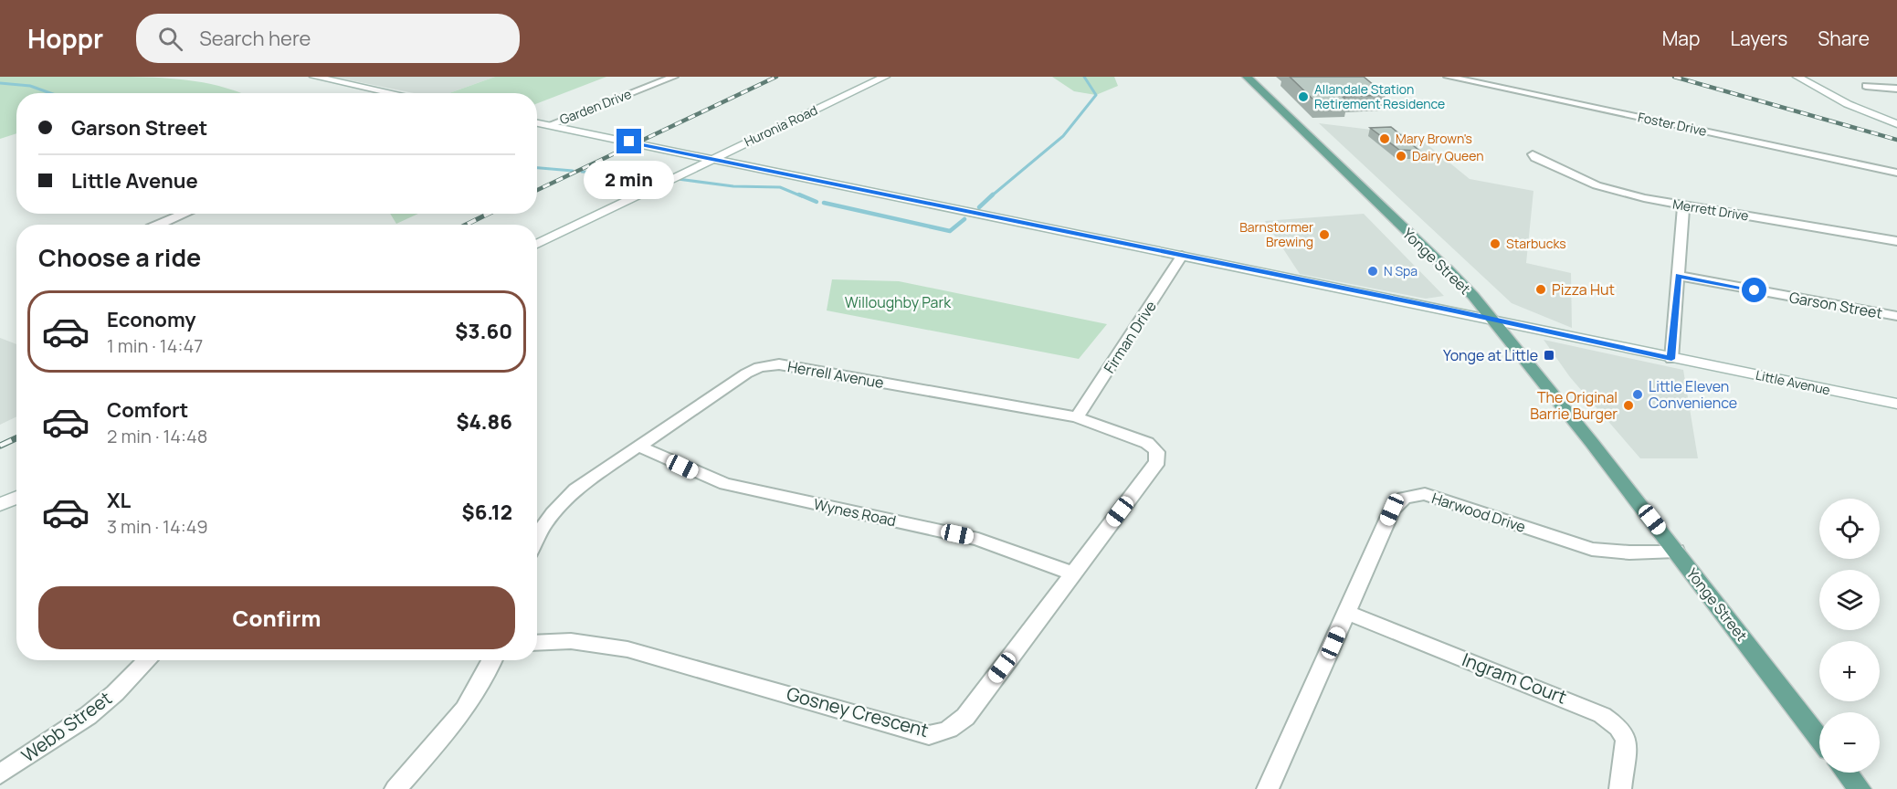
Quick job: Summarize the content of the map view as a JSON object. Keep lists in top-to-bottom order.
{
  "streets": {
    "main road": ["Yonge Street"],
    "street": [
      "Garden Drive",
      "Foster Drive",
      "Huronia Road",
      "Merrett Drive",
      "Garson Street",
      "Firman Drive",
      "Herrell Avenue",
      "Little Avenue",
      "Wynes Road",
      "Harwood Drive",
      "Ingram Court",
      "Gosney Crescent",
      "Webb Street"
    ]
  },
  "crossings": [
    ["Garden Drive", "Little Avenue"],
    ["Huronia Road", "Little Avenue"],
    ["Yonge Street", "Little Avenue"],
    ["Yonge Street", "Harwood Drive"],
    ["Firman Drive", "Herrell Avenue"],
    ["Firman Drive", "Little Avenue"],
    ["Firman Drive", "Gosney Crescent"],
    ["Herrell Avenue", "Wynes Road"],
    ["Herrell Avenue", "Gosney Crescent"],
    ["Wynes Road", "Gosney Crescent"],
    ["Harwood Drive", "Ingram Court"]
  ],
  "parks": ["Willoughby Park"],
  "places": {
    "other": [
      "Allandale Station Retirement Residence",
      "Mary Brown's",
      "Dairy Queen",
      "Barnstormer Brewing",
      "Starbucks",
      "N Spa",
      "Pizza Hut",
      "Little Eleven Convenience",
      "The Original Barrie Burger"
    ],
    "transit": ["Yonge at Little"]
  },
  "page": {
    "header": "Hoppr",
    "search": "Search here",
    "nav": ["Map", "Layers", "Share"],
    "banner": ["Garson Street", "Little Avenue"],
    "bubble": "2 min",
    "heading": "Choose a ride",
    "list": [
      {
        "name": "Economy",
        "note": "1 min · 14:47",
        "value": "$3.60"
      },
      {
        "name": "Comfort",
        "note": "2 min · 14:48",
        "value": "$4.86"
      },
      {
        "name": "XL",
        "note": "3 min · 14:49",
        "value": "$6.12"
      }
    ],
    "map_buttons": ["+", "−"],
    "buttons": "Confirm"
  }
}
